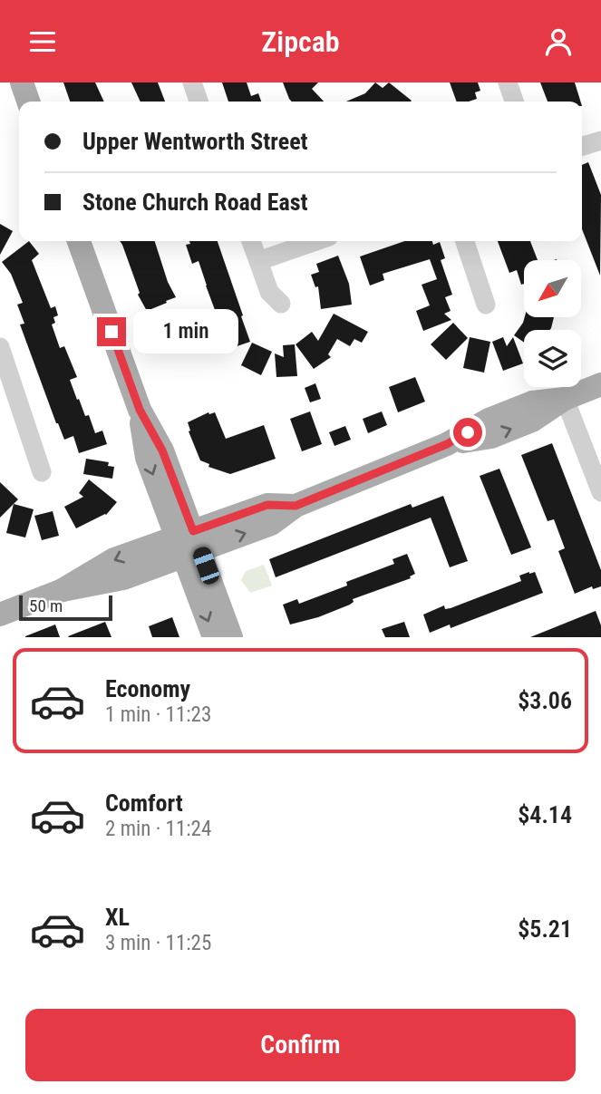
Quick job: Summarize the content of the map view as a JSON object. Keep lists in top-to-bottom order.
{
  "scale_bar": "50 m",
  "north": "bottom left",
  "page": {
    "header": "Zipcab",
    "banner": ["Upper Wentworth Street", "Stone Church Road East"],
    "bubble": "1 min",
    "scale": "50 m",
    "list": [
      {
        "name": "Economy",
        "note": "1 min · 11:23",
        "value": "$3.06"
      },
      {
        "name": "Comfort",
        "note": "2 min · 11:24",
        "value": "$4.14"
      },
      {
        "name": "XL",
        "note": "3 min · 11:25",
        "value": "$5.21"
      }
    ],
    "buttons": "Confirm"
  }
}
